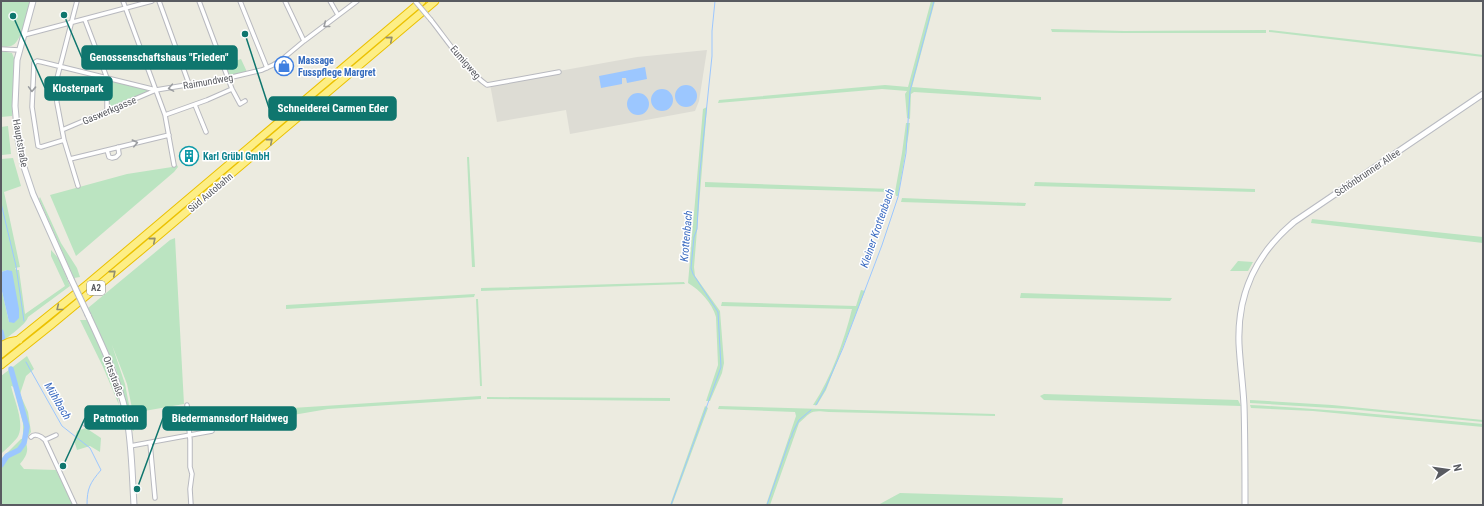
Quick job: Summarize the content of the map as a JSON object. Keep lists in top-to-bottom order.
{
  "streets": {
    "highway": ["Süd Autobahn", "A2"],
    "street": [
      "Eumigweg",
      "Raimundweg",
      "Gaswerkgasse",
      "Hauptstraße",
      "Schönbrunner Allee",
      "Ortsstraße"
    ]
  },
  "crossings": [
    ["Raimundweg", "Gaswerkgasse"],
    ["Hauptstraße", "Ortsstraße"]
  ],
  "water": ["Kleiner Krottenbach", "Krottenbach", "Mühlbach"],
  "places": {
    "other": [
      "Genossenschaftshaus \"Frieden\"",
      "Klosterpark",
      "Schneiderei Carmen Eder",
      "Patmotion",
      "Biedermannsdorf Haidweg"
    ],
    "shop": ["Massage Fusspflege Margret"],
    "building": ["Karl Grübl GmbH"]
  },
  "north": "right"
}
